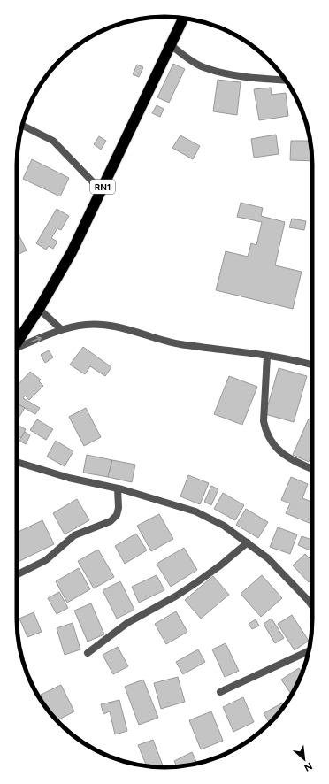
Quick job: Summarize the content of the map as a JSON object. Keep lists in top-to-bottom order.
{
  "streets": {
    "highway": ["RN1"]
  },
  "north": "bottom right"
}
